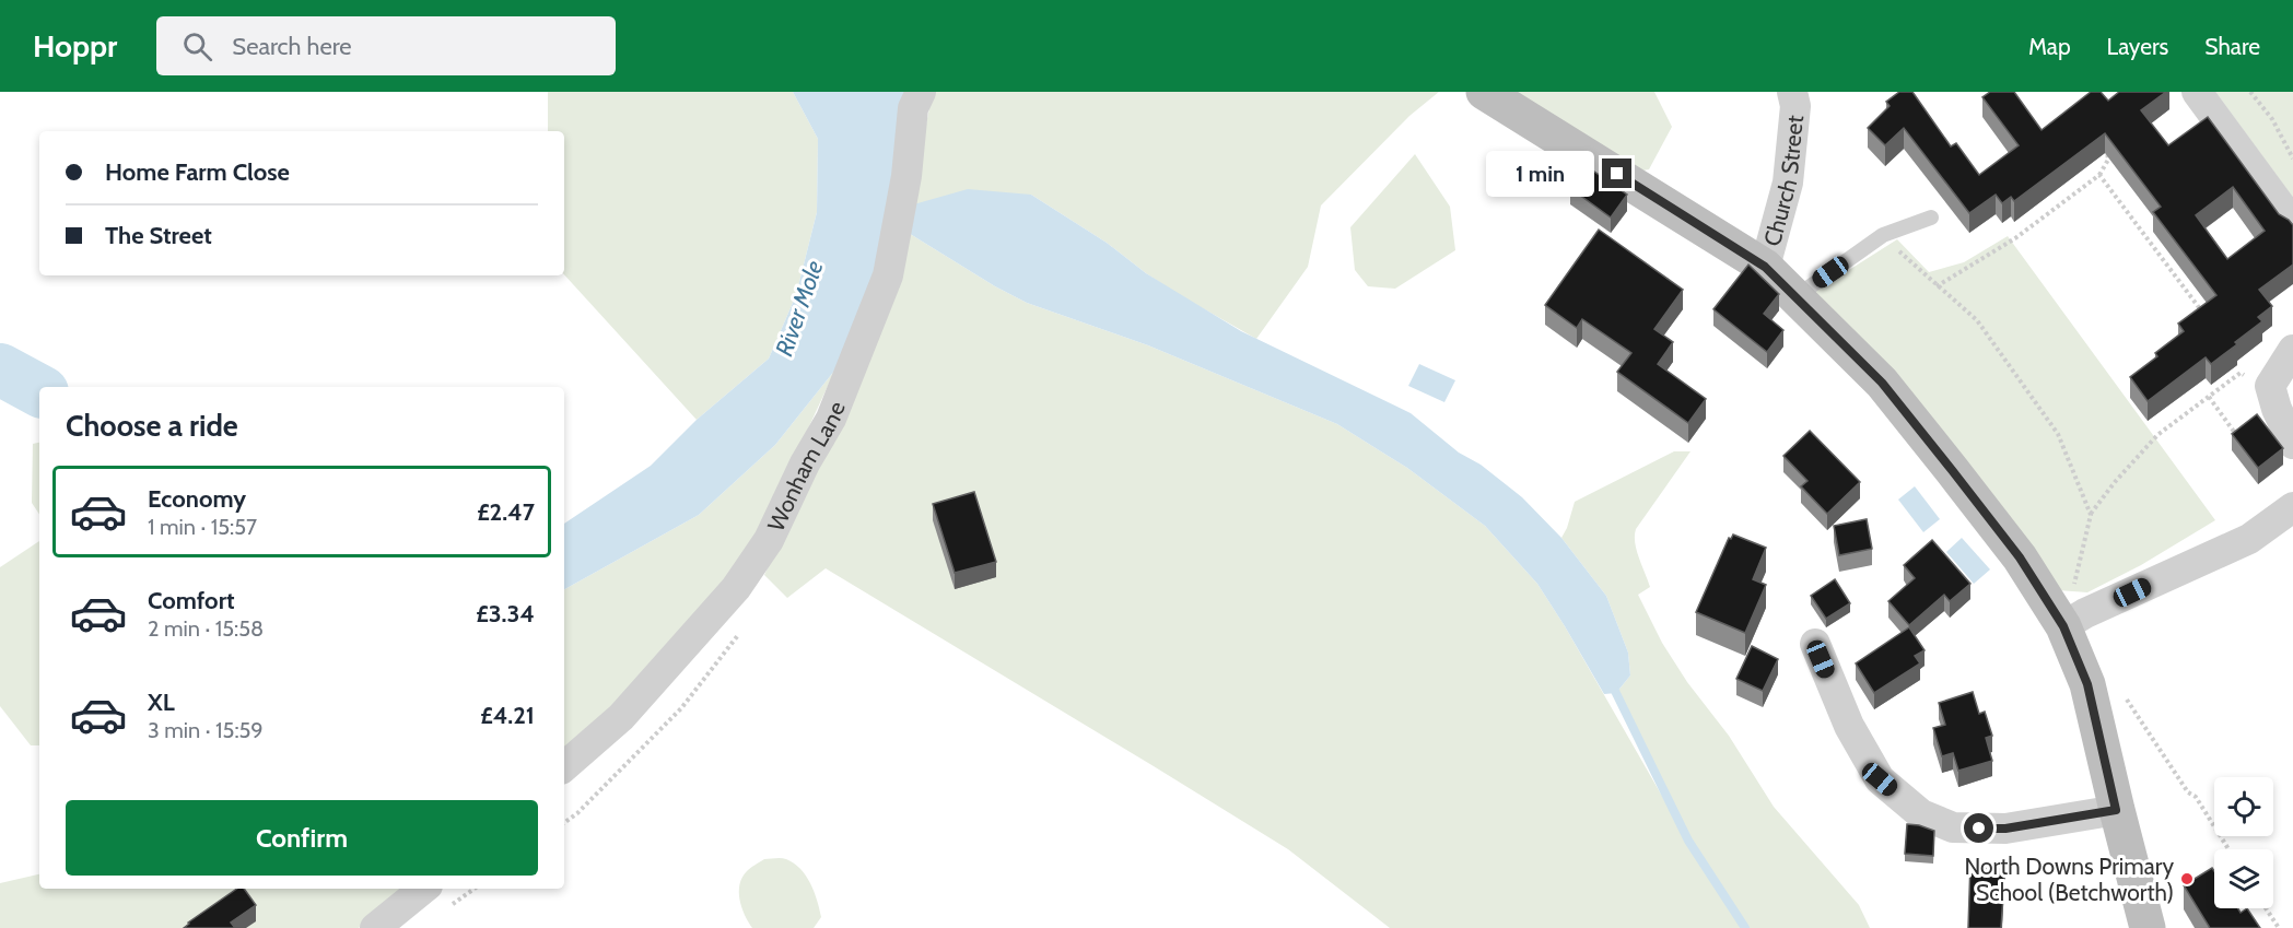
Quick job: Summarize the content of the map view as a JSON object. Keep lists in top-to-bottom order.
{
  "streets": {
    "street": ["Church Street", "Wonham Lane"]
  },
  "water": ["River Mole"],
  "places": ["North Downs Primary School (Betchworth)"],
  "page": {
    "header": "Hoppr",
    "search": "Search here",
    "nav": ["Map", "Layers", "Share"],
    "banner": ["Home Farm Close", "The Street"],
    "bubble": "1 min",
    "heading": "Choose a ride",
    "list": [
      {
        "name": "Economy",
        "note": "1 min · 15:57",
        "value": "£2.47"
      },
      {
        "name": "Comfort",
        "note": "2 min · 15:58",
        "value": "£3.34"
      },
      {
        "name": "XL",
        "note": "3 min · 15:59",
        "value": "£4.21"
      }
    ],
    "buttons": "Confirm"
  }
}
